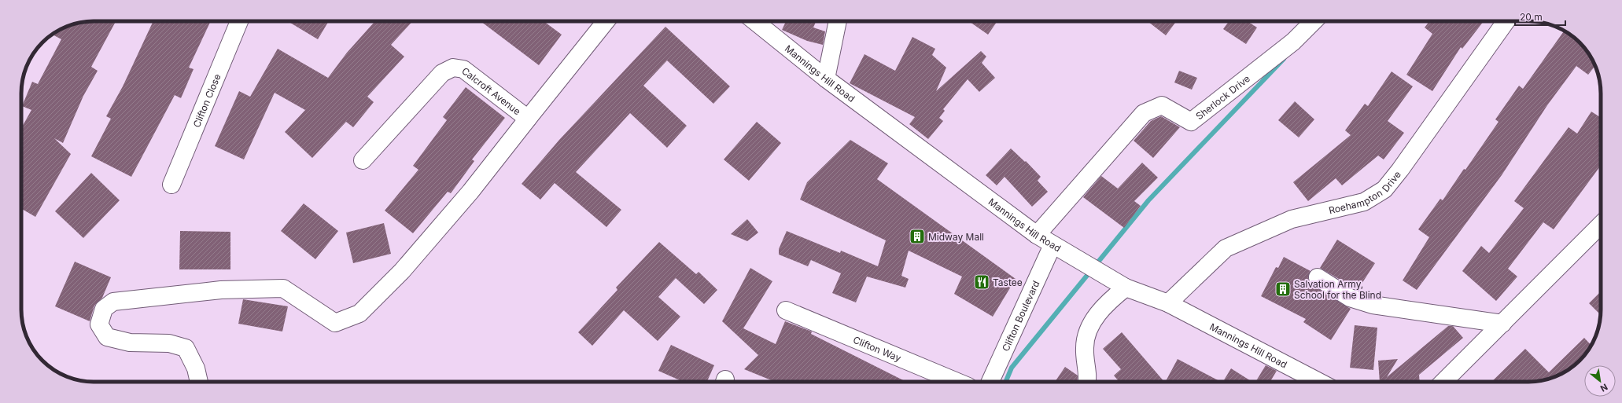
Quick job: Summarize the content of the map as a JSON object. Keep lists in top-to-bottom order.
{
  "streets": {
    "street": [
      "Mannings Hill Road",
      "Calcroft Avenue",
      "Sherlock Drive",
      "Clifton Close",
      "Roehampton Drive",
      "Clifton Boulevard",
      "Clifton Way"
    ]
  },
  "crossings": [
    ["Mannings Hill Road", "Sherlock Drive"],
    ["Mannings Hill Road", "Roehampton Drive"],
    ["Mannings Hill Road", "Clifton Boulevard"]
  ],
  "places": {
    "building": ["Midway Mall", "Salvation Army, School for the Blind"],
    "restaurant": ["Tastee"]
  },
  "scale_bar": "20 m",
  "north": "bottom right"
}
